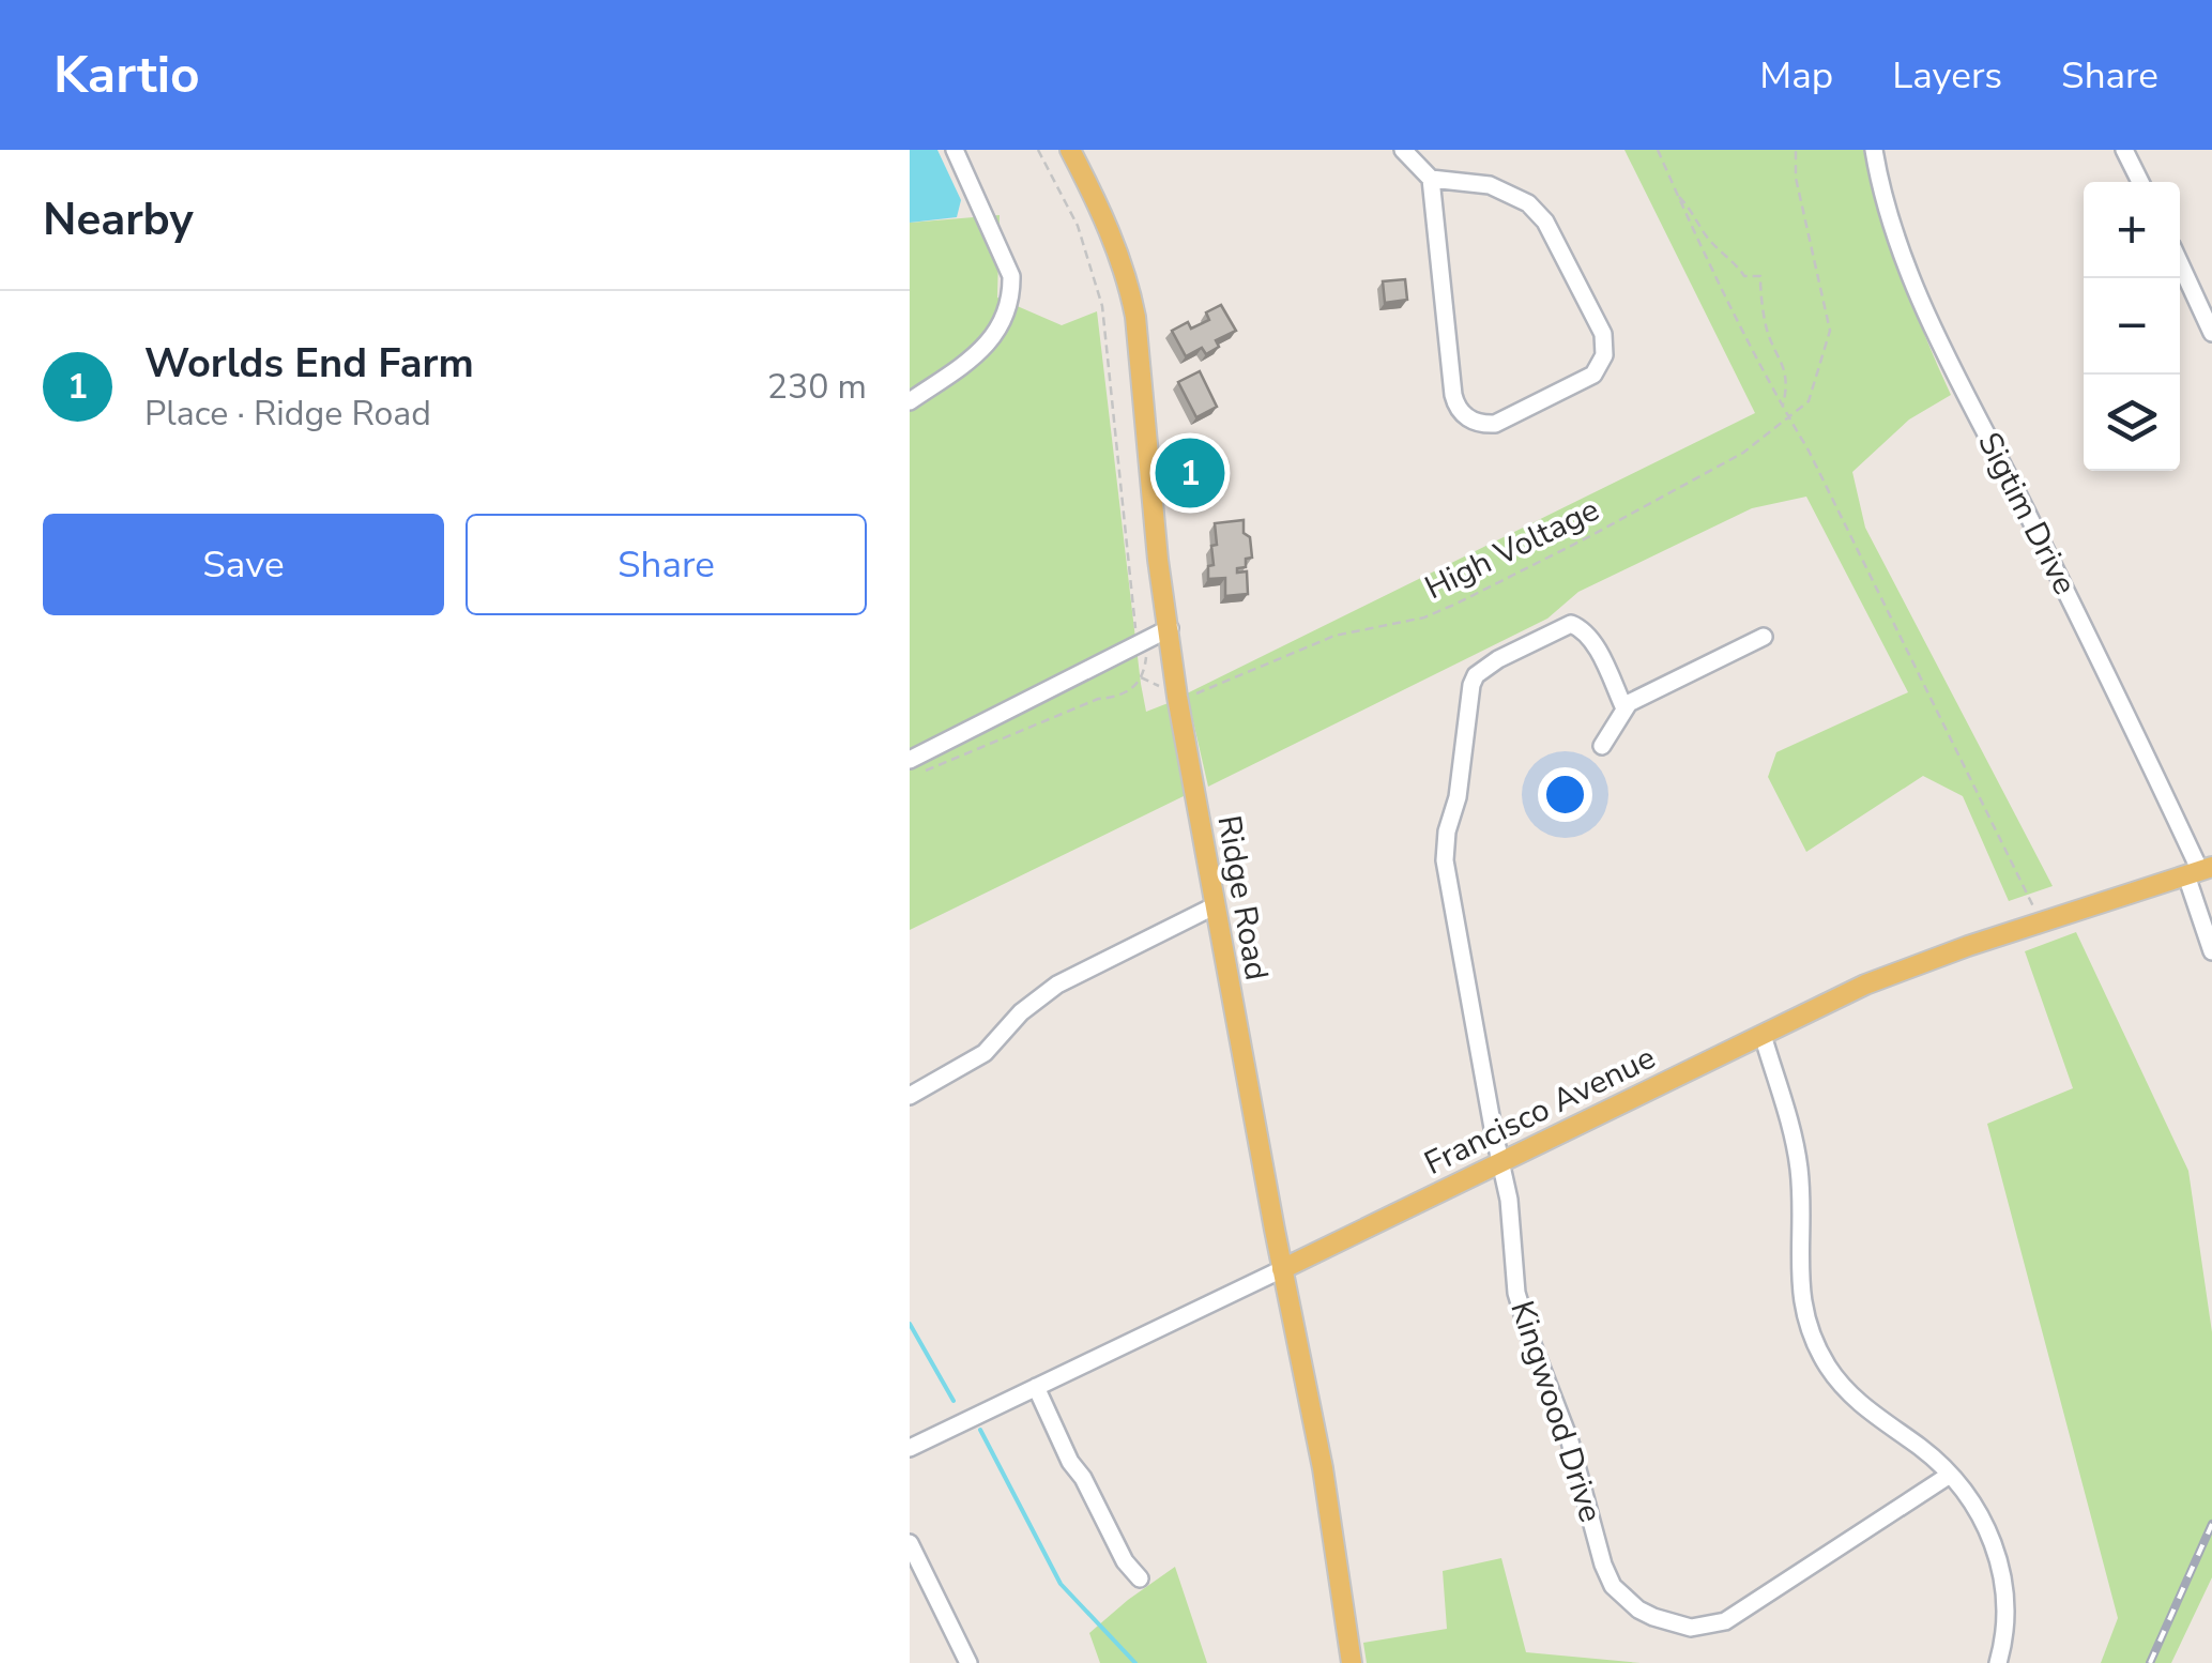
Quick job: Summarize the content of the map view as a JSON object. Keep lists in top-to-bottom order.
{
  "streets": {
    "main road": ["Ridge Road", "Francisco Avenue"],
    "street": ["Sigtim Drive", "Kingwood Drive"],
    "path": ["High Voltage"]
  },
  "crossings": [
    ["Sigtim Drive", "Francisco Avenue"],
    ["High Voltage", "Ridge Road"],
    ["Ridge Road", "Francisco Avenue"],
    ["Francisco Avenue", "Kingwood Drive"]
  ],
  "page": {
    "header": "Kartio",
    "nav": ["Map", "Layers", "Share"],
    "heading": "Nearby",
    "map_buttons": ["+", "−"],
    "list": [
      {
        "mark": "1",
        "name": "Worlds End Farm",
        "note": "Place · Ridge Road",
        "value": "230 m"
      }
    ],
    "pins": "1",
    "buttons": ["Save", "Share"]
  }
}
